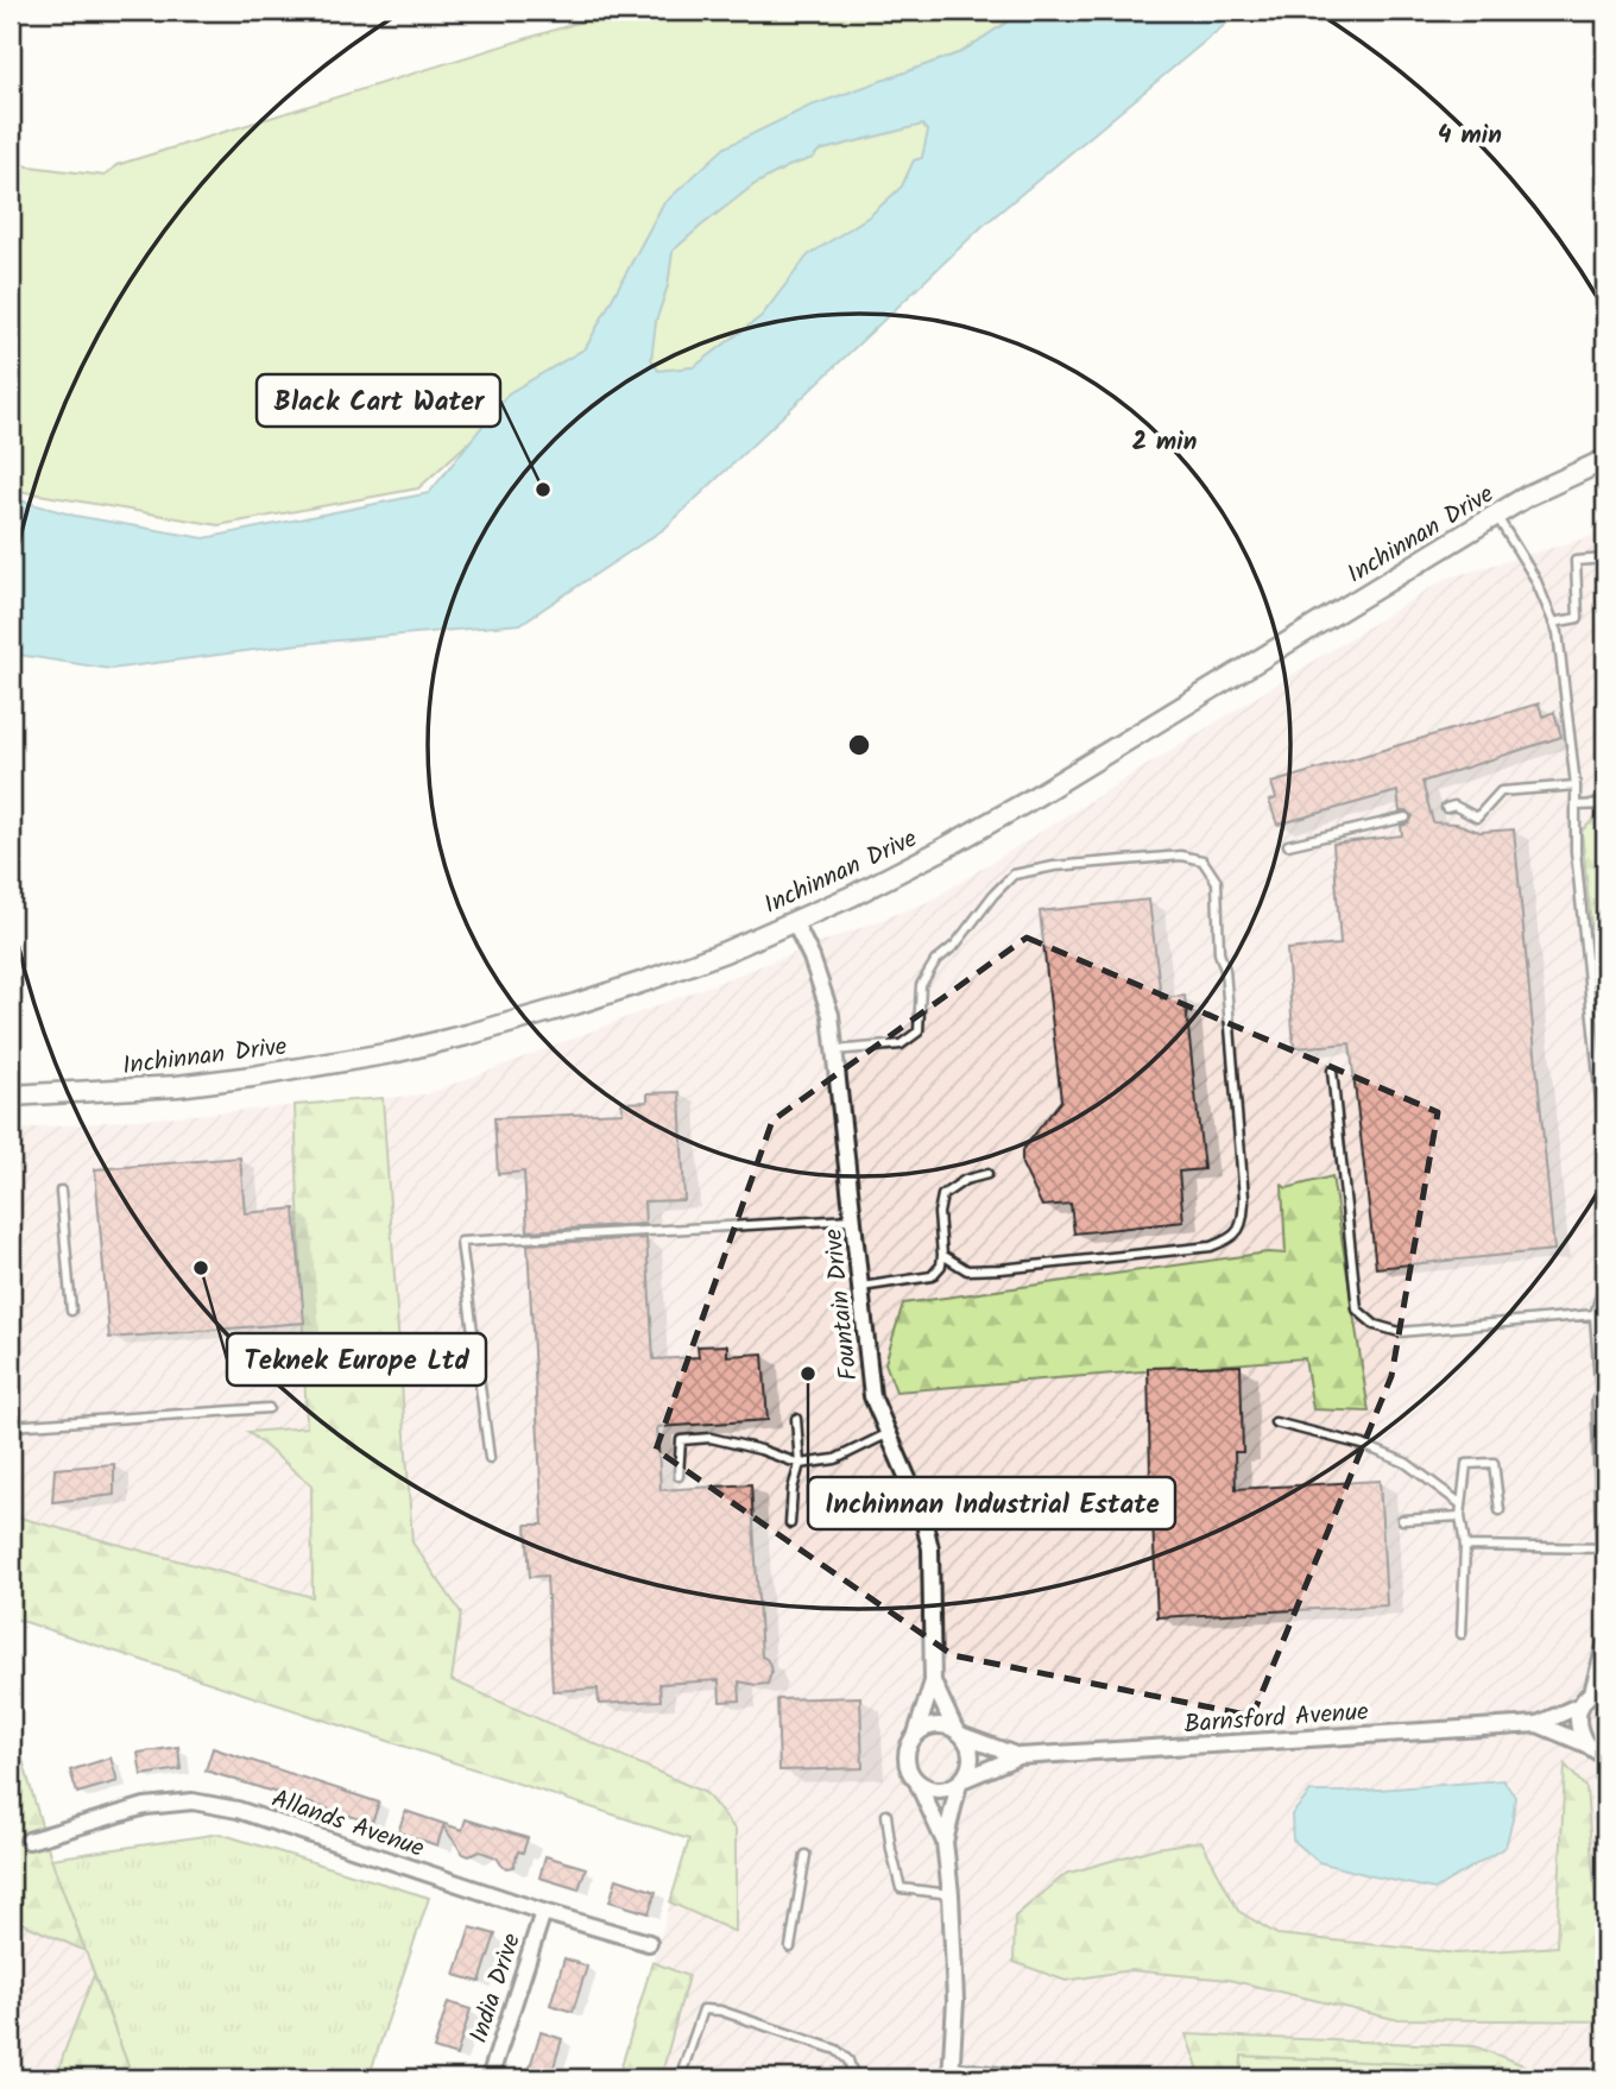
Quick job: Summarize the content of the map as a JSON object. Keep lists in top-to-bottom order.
{
  "streets": {
    "street": [
      "Inchinnan Drive",
      "Fountain Drive",
      "Barnsford Avenue",
      "Allands Avenue",
      "India Drive"
    ]
  },
  "crossings": [
    ["Inchinnan Drive", "Fountain Drive"],
    ["Fountain Drive", "Barnsford Avenue"],
    ["Allands Avenue", "India Drive"]
  ],
  "places": ["Black Cart Water", "Teknek Europe Ltd", "Inchinnan Industrial Estate"],
  "rings": ["4 min", "2 min"]
}
